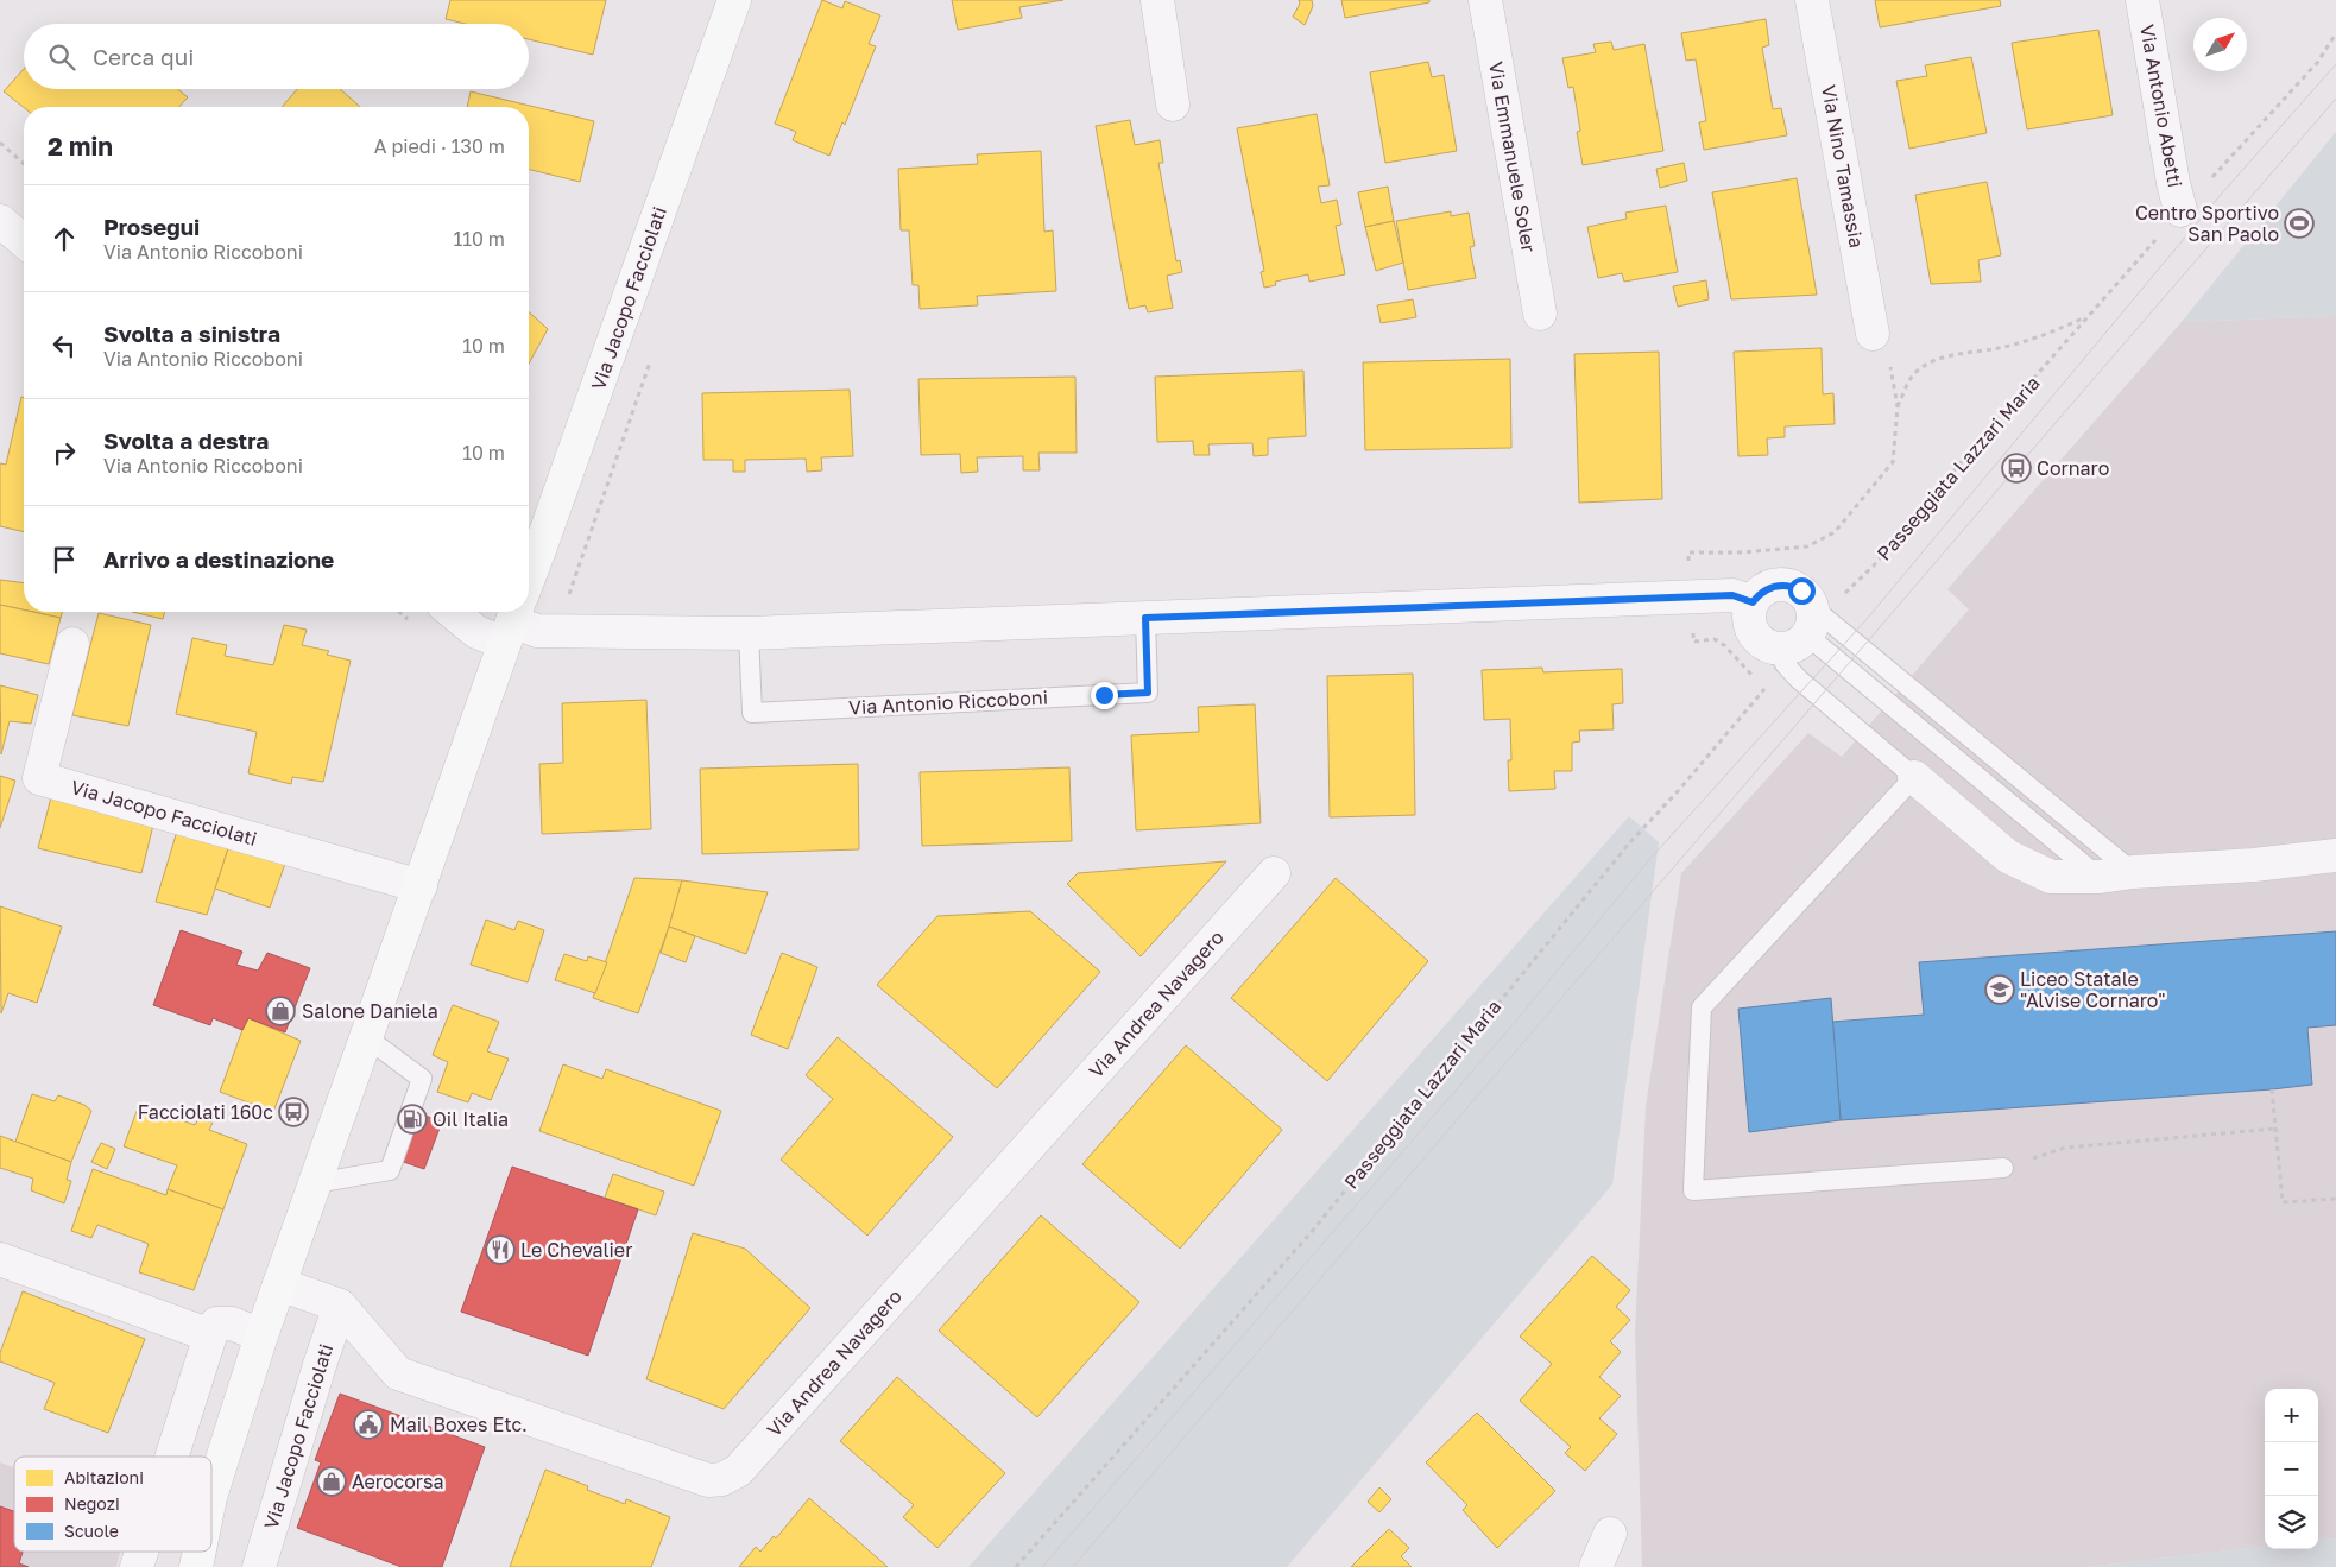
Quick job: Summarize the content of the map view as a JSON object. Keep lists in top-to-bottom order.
{
  "streets": {
    "main road": ["Via Jacopo Facciolati"],
    "street": [
      "Via Antonio Abetti",
      "Via Emmanuele Soler",
      "Via Nino Tamassia",
      "Via Andrea Navagero"
    ],
    "lane": ["Via Antonio Riccoboni"],
    "path": ["Passeggiata Lazzari Maria"]
  },
  "crossings": [
    ["Via Jacopo Facciolati", "Via Andrea Navagero"]
  ],
  "places": {
    "sports": ["Centro Sportivo San Paolo"],
    "bus stop": ["Cornaro", "Facciolati 160c"],
    "school or university": ["Liceo Statale \"Alvise Cornaro\""],
    "shop": ["Salone Daniela", "Aerocorsa"],
    "fuel station": ["Oil Italia"],
    "restaurant": ["Le Chevalier"],
    "public building": ["Mail Boxes Etc."]
  },
  "legend": ["Abitazioni", "Negozi", "Scuole"],
  "north": "top right",
  "page": {
    "search": "Cerca qui",
    "heading": ["2 min", "A piedi · 130 m"],
    "list": [
      ["Prosegui", "Via Antonio Riccoboni", "110 m"],
      ["Svolta a sinistra", "Via Antonio Riccoboni", "10 m"],
      ["Svolta a destra", "Via Antonio Riccoboni", "10 m"],
      "Arrivo a destinazione"
    ],
    "map_buttons": ["+", "−"]
  }
}
